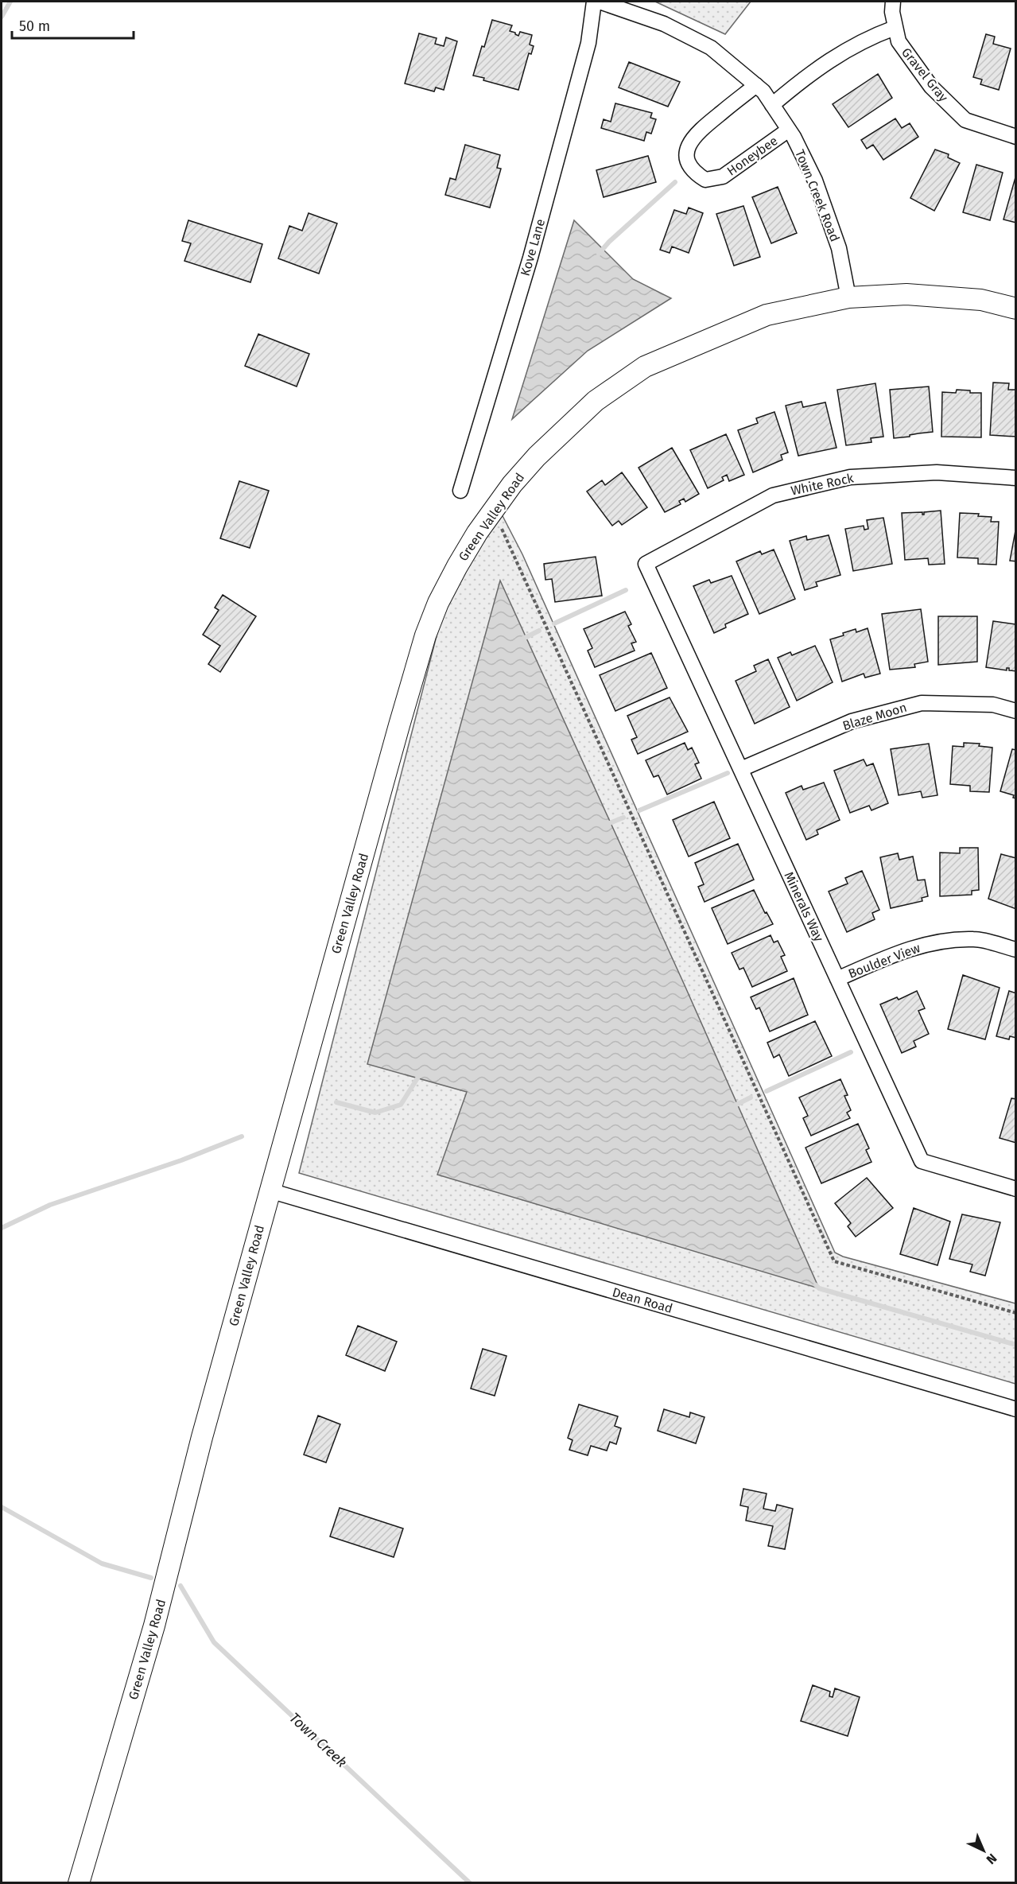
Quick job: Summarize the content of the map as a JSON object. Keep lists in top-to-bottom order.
{
  "streets": {
    "street": [
      "Gravel Gray",
      "Honeybee",
      "Town Creek Road",
      "Kove Lane",
      "White Rock",
      "Green Valley Road",
      "Blaze Moon",
      "Minerals Way",
      "Boulder View",
      "Dean Road"
    ]
  },
  "crossings": [
    ["Honeybee", "Town Creek Road"],
    ["Town Creek Road", "Green Valley Road"],
    ["White Rock", "Minerals Way"],
    ["Green Valley Road", "Dean Road"],
    ["Blaze Moon", "Minerals Way"],
    ["Minerals Way", "Boulder View"]
  ],
  "water": ["Town Creek"],
  "scale_bar": "50 m",
  "north": "bottom right"
}
